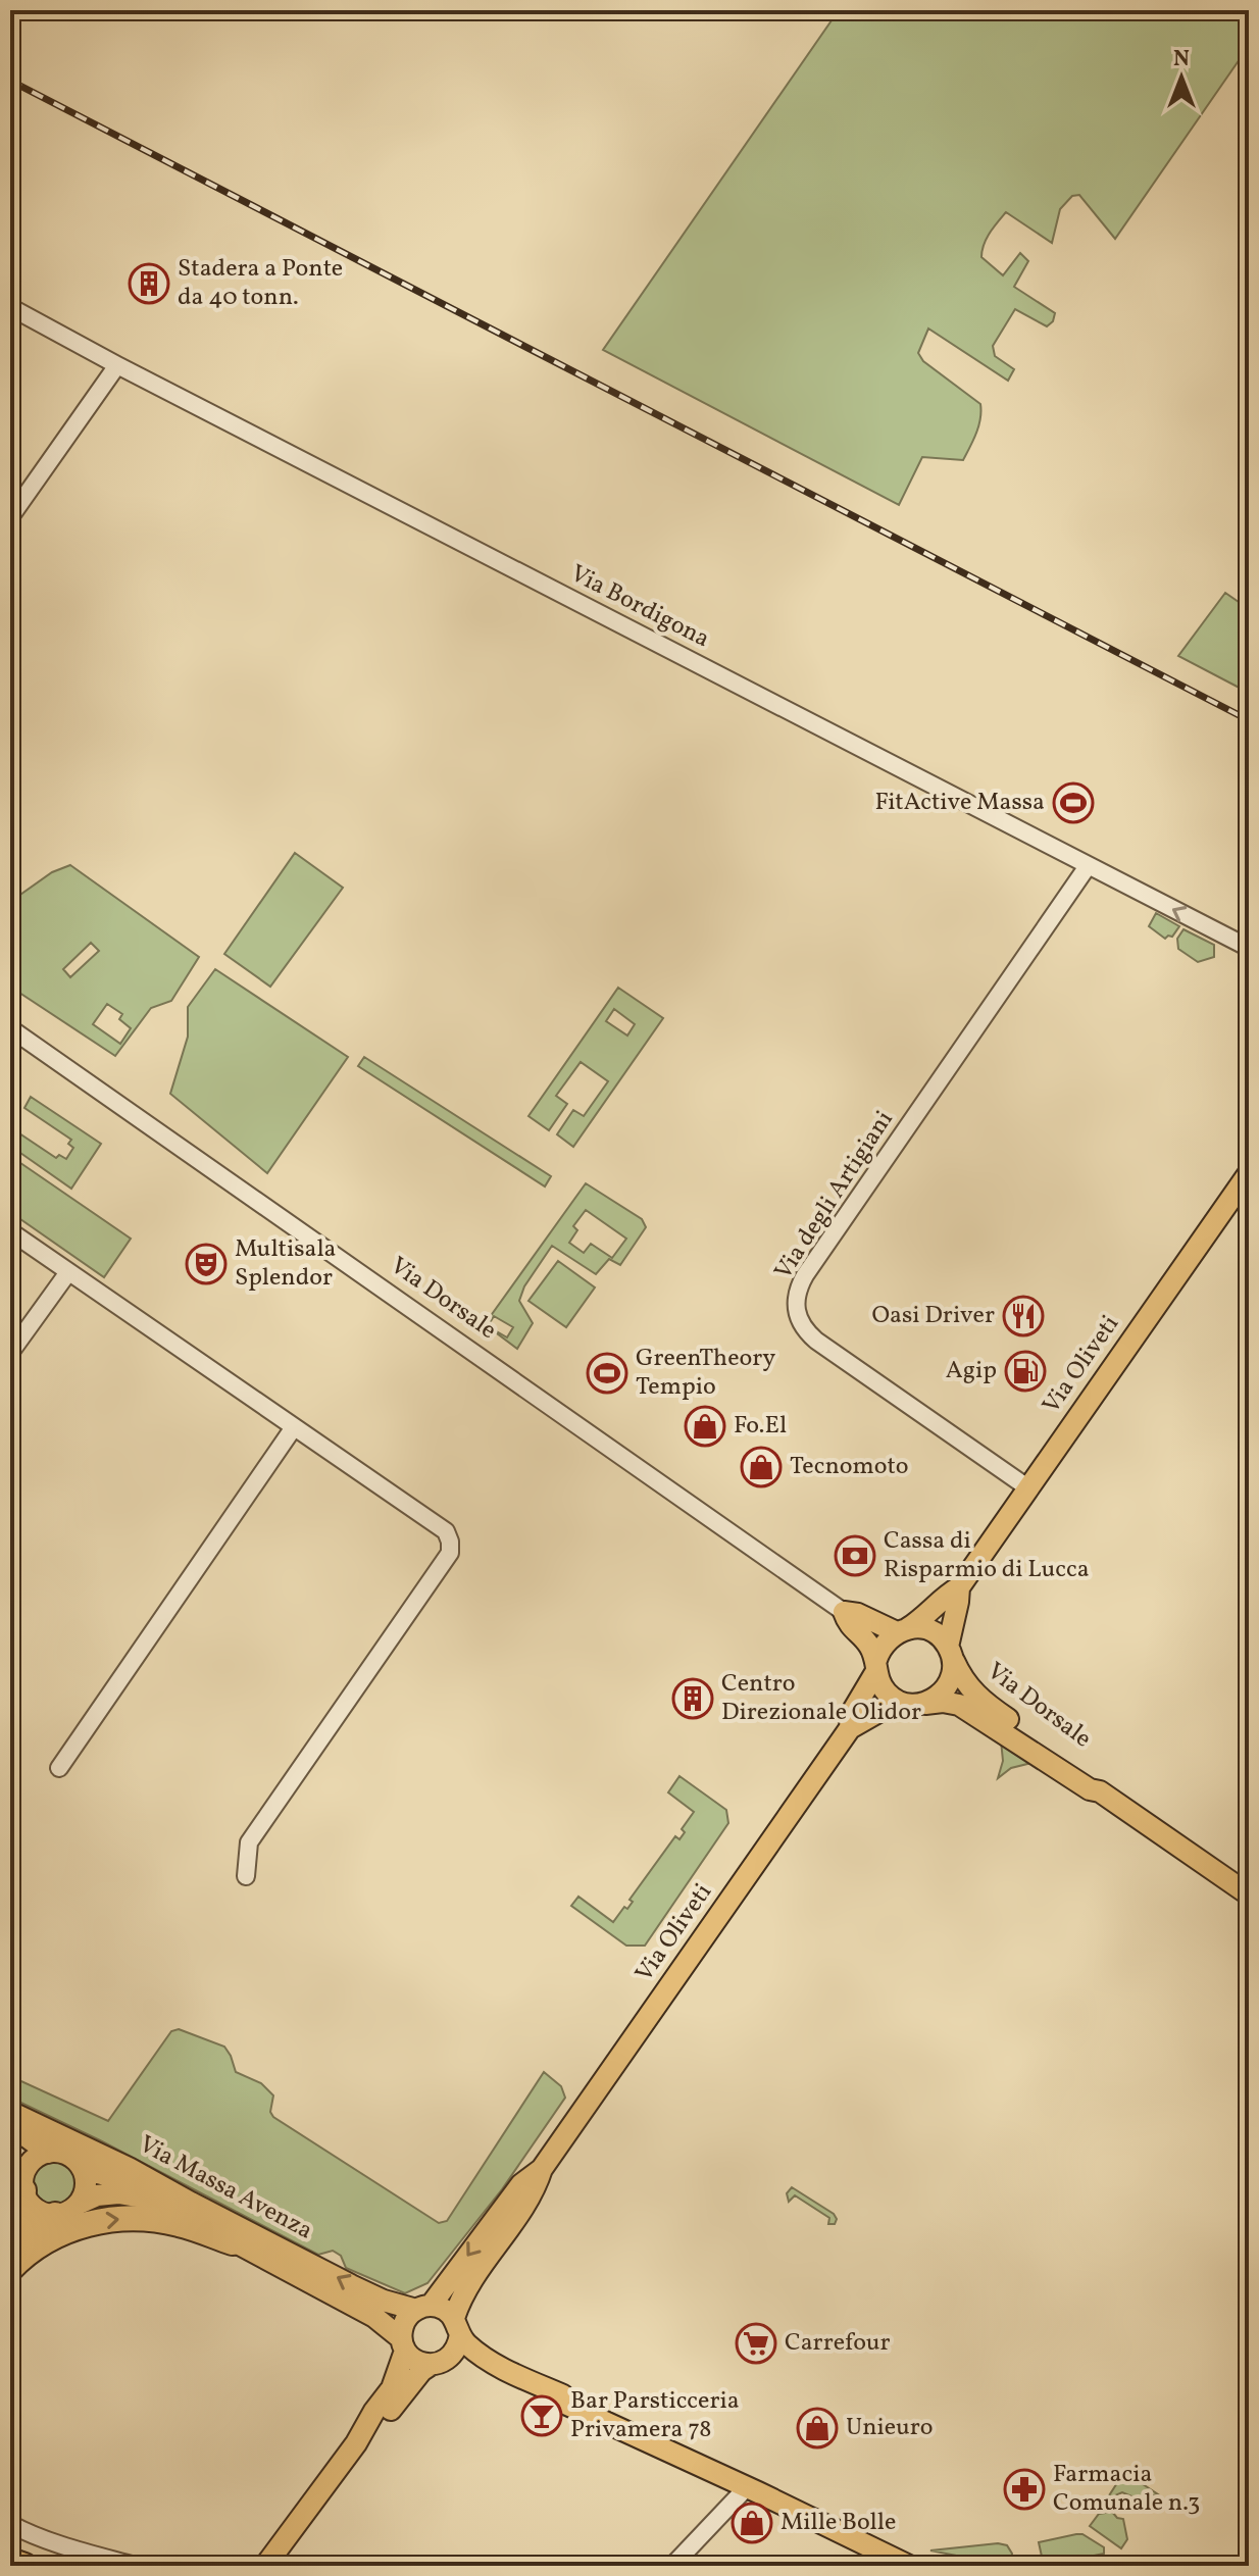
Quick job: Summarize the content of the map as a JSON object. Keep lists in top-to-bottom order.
{
  "streets": {
    "main road": ["Via Dorsale", "Via Oliveti", "Via Massa Avenza"],
    "street": ["Via Bordigona", "Via degli Artigiani"]
  },
  "crossings": [
    ["Via Bordigona", "Via degli Artigiani"],
    ["Via degli Artigiani", "Via Oliveti"],
    ["Via Dorsale", "Via Oliveti"],
    ["Via Oliveti", "Via Massa Avenza"]
  ],
  "places": {
    "building": ["Stadera a Ponte da 40 tonn.", "Centro Direzionale Olidor"],
    "sports": ["FitActive Massa", "GreenTheory Tempio"],
    "theatre": ["Multisala Splendor"],
    "restaurant": ["Oasi Driver"],
    "fuel station": ["Agip"],
    "shop": [
      "Fo.El",
      "Tecnomoto",
      "Unieuro",
      "Mille Bolle"
    ],
    "bank": ["Cassa di Risparmio di Lucca"],
    "supermarket": ["Carrefour"],
    "bar": ["Bar Parsticceria Privamera 78"],
    "pharmacy": ["Farmacia Comunale n.3"]
  },
  "north": "top"
}
